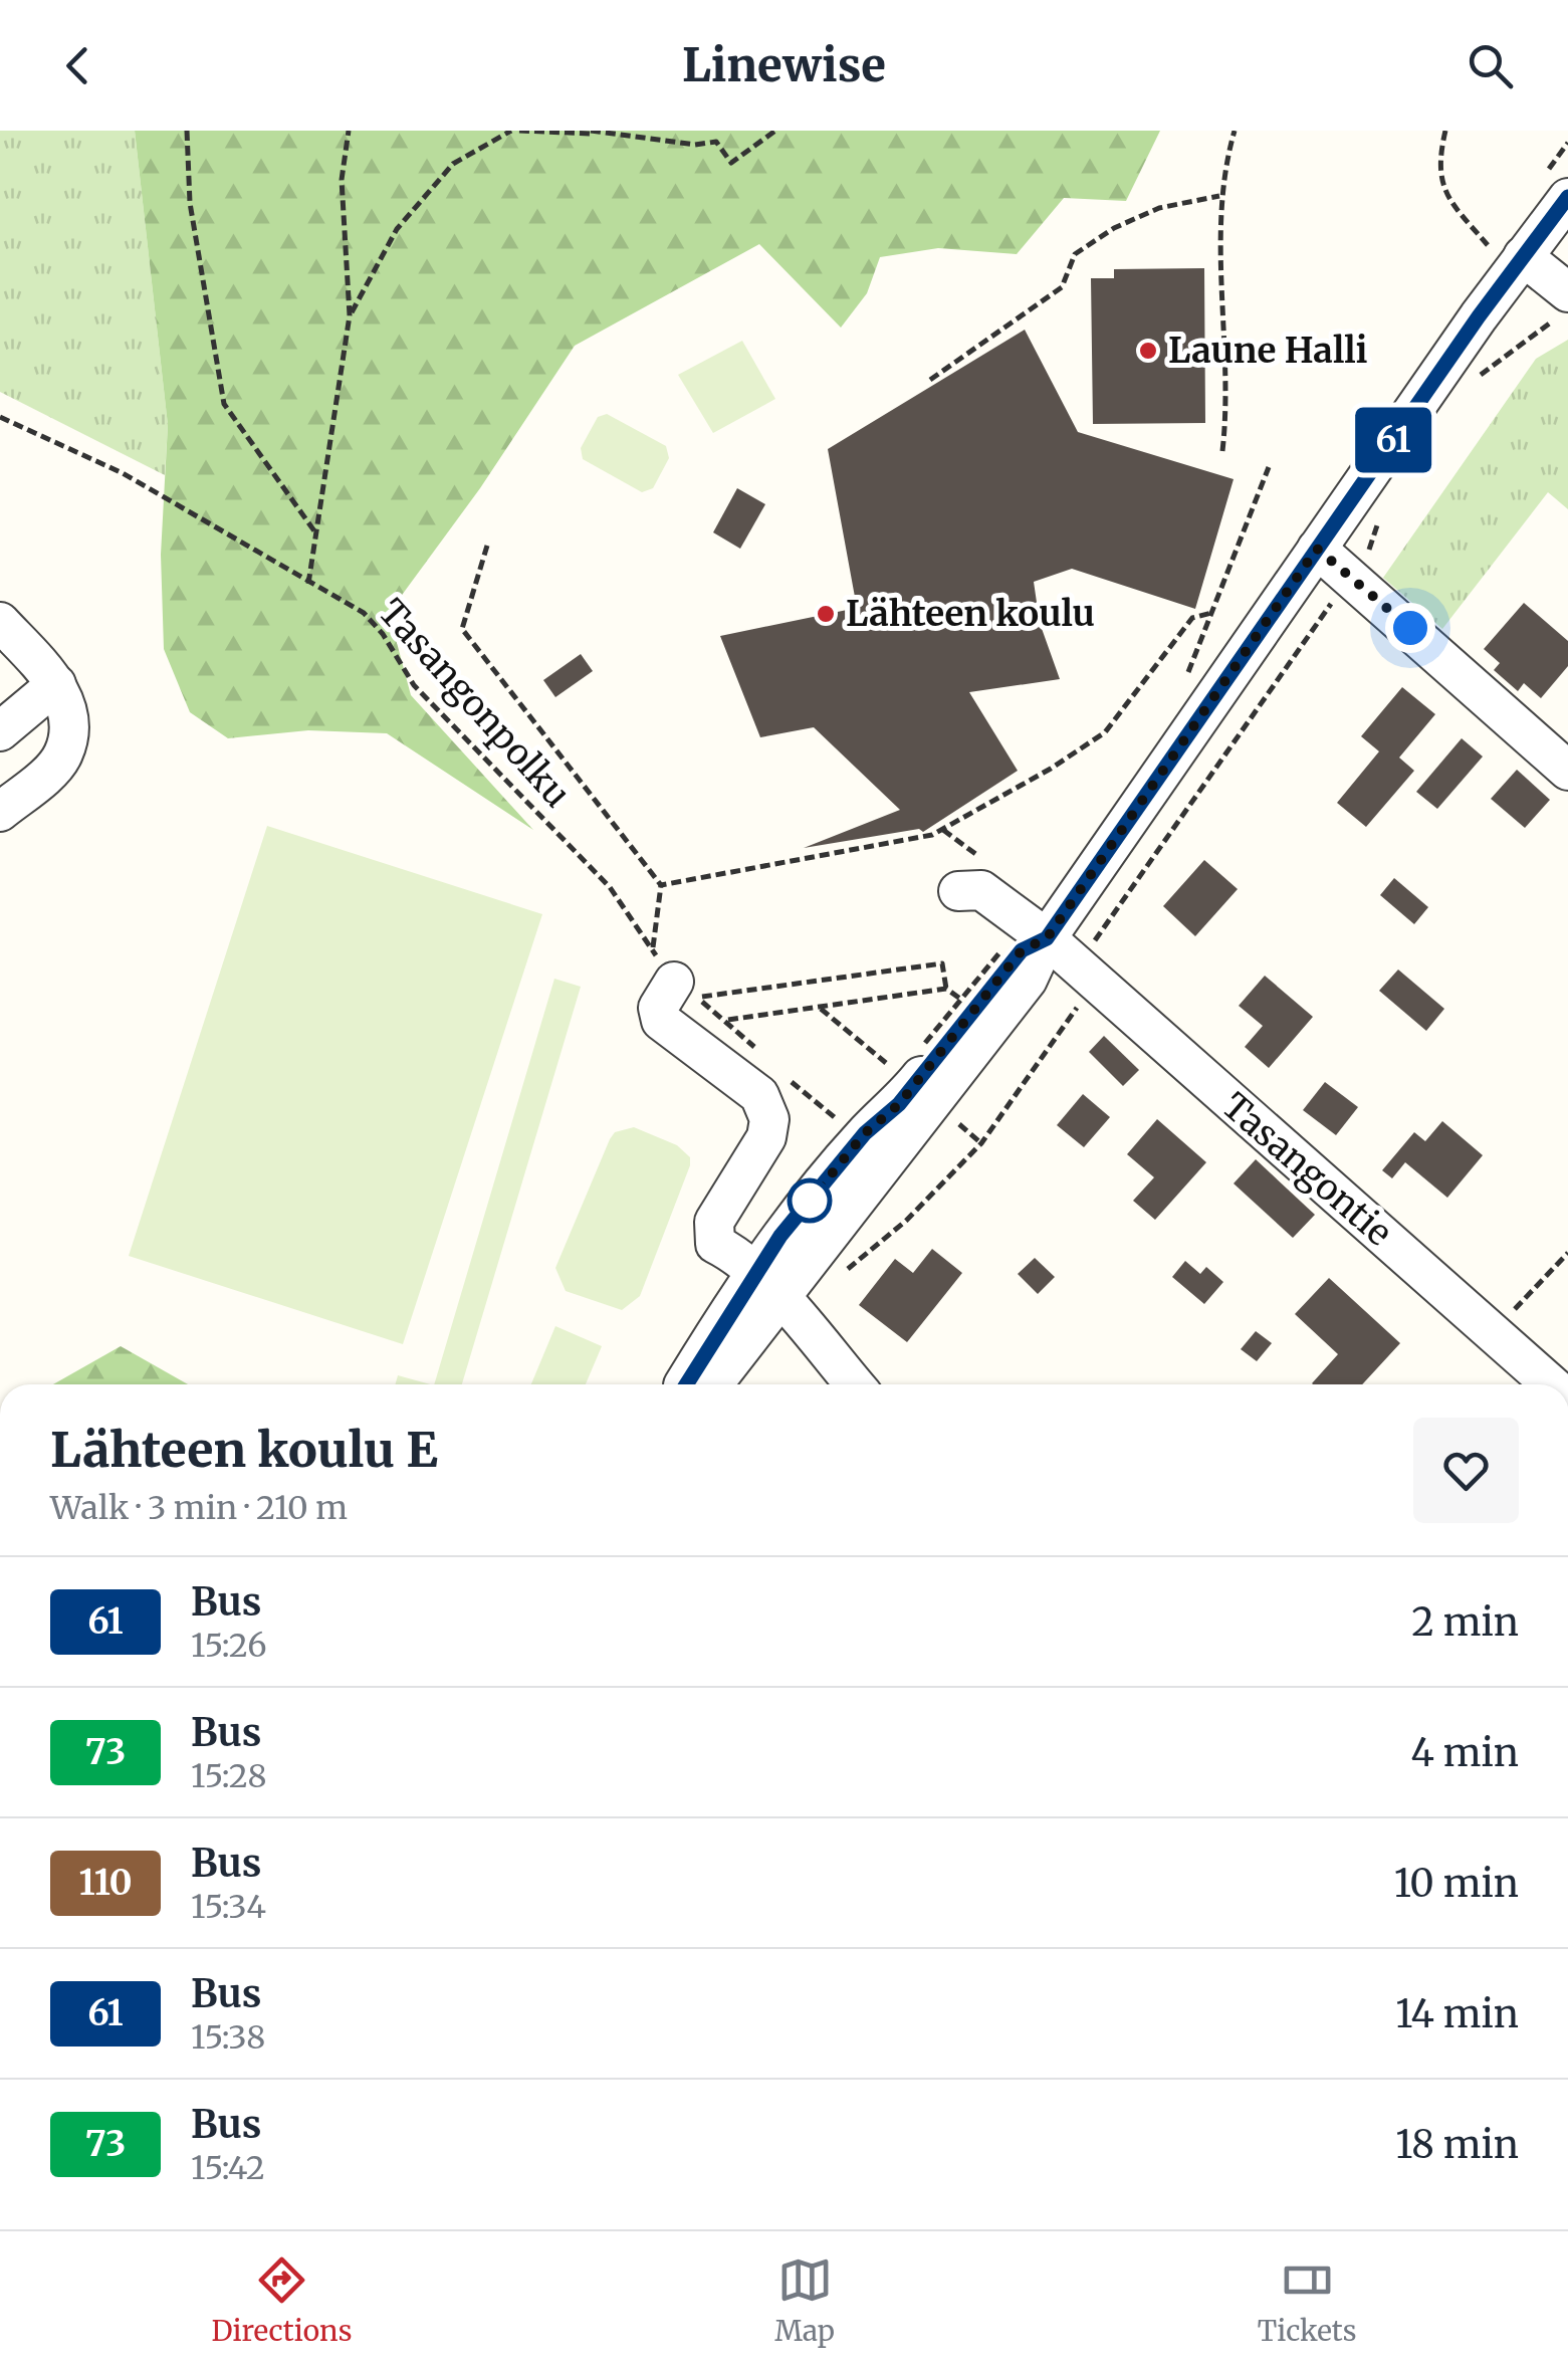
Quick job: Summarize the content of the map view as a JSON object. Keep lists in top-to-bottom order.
{
  "streets": {
    "street": ["Tasangontie"],
    "path": ["Tasangonpolku"]
  },
  "places": ["Laune Halli", "Lähteen koulu"],
  "lines": ["bus line 61"],
  "page": {
    "header": "Linewise",
    "on_map": "61",
    "heading": ["Lähteen koulu E", "Walk · 3 min · 210 m"],
    "list": [
      {
        "mark": "61",
        "name": "Bus",
        "note": "15:26",
        "value": "2 min"
      },
      {
        "mark": "73",
        "name": "Bus",
        "note": "15:28",
        "value": "4 min"
      },
      {
        "mark": "110",
        "name": "Bus",
        "note": "15:34",
        "value": "10 min"
      },
      {
        "mark": "61",
        "name": "Bus",
        "note": "15:38",
        "value": "14 min"
      },
      {
        "mark": "73",
        "name": "Bus",
        "note": "15:42",
        "value": "18 min"
      }
    ],
    "tabs": ["Directions", "Map", "Tickets"]
  }
}
